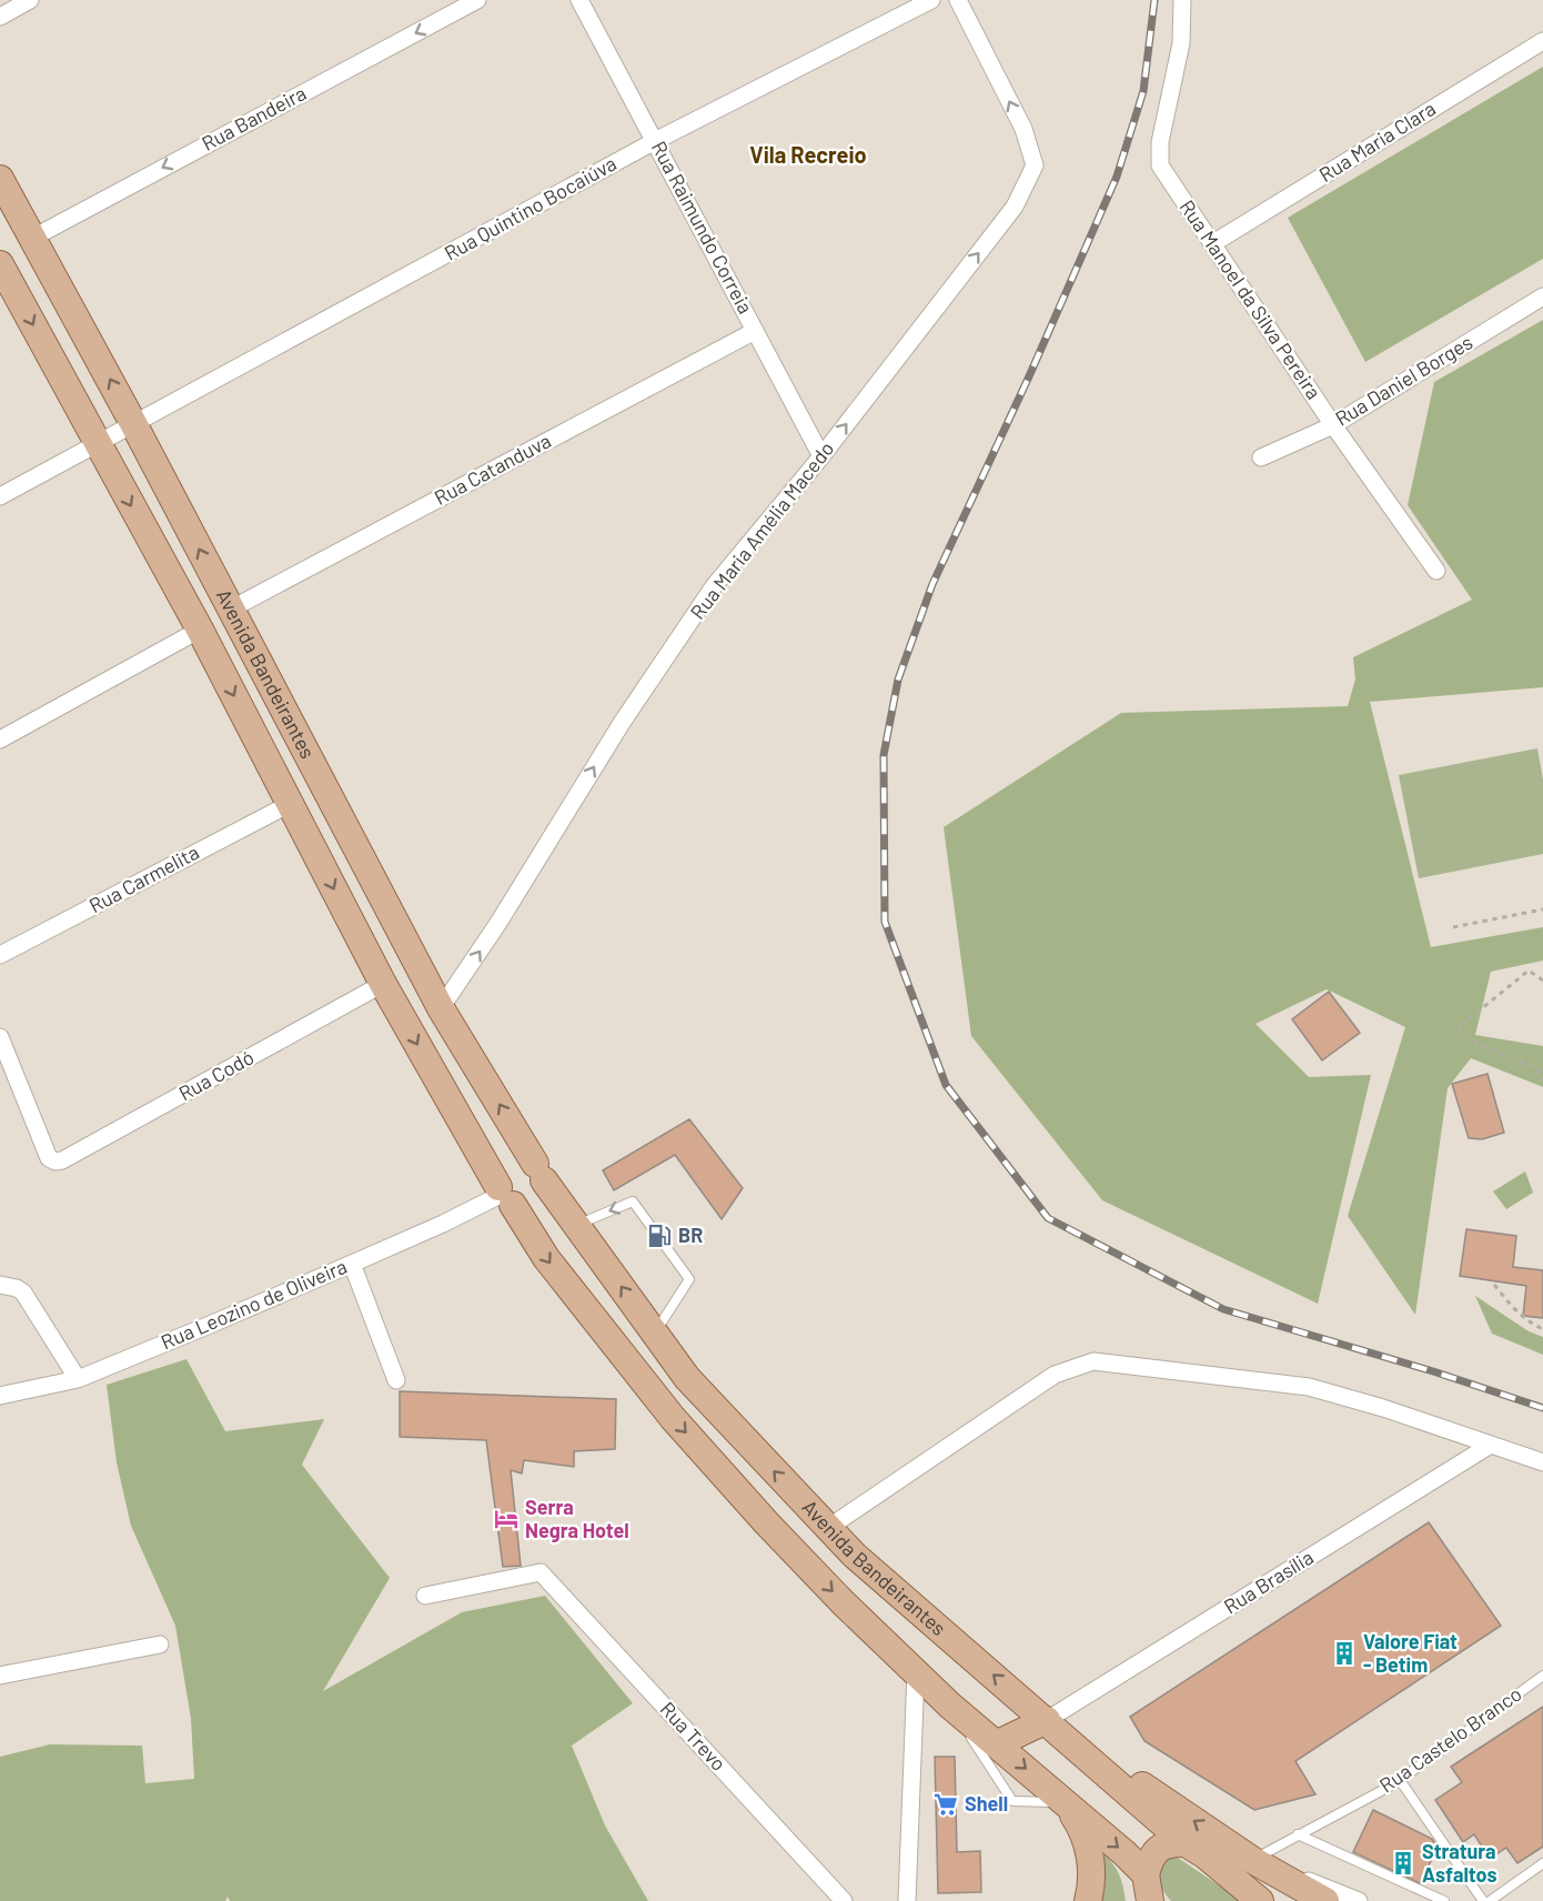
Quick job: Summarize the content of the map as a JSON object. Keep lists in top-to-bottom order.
{
  "streets": {
    "main road": ["Avenida Bandeirantes"],
    "street": [
      "Rua Bandeira",
      "Rua Maria Clara",
      "Rua Quintino Bocaiúva",
      "Rua Raimundo Correia",
      "Rua Manoel da Silva Pereira",
      "Rua Daniel Borges",
      "Rua Catanduva",
      "Rua Maria Amélia Macedo",
      "Rua Carmelita",
      "Rua Codó",
      "Rua Leozino de Oliveira",
      "Rua Brasília",
      "Rua Trevo"
    ],
    "lane": ["Rua Castelo Branco"]
  },
  "crossings": [
    ["Rua Bandeira", "Avenida Bandeirantes"],
    ["Rua Maria Clara", "Rua Manoel da Silva Pereira"],
    ["Rua Quintino Bocaiúva", "Rua Raimundo Correia"],
    ["Rua Quintino Bocaiúva", "Avenida Bandeirantes"],
    ["Rua Raimundo Correia", "Rua Catanduva"],
    ["Rua Raimundo Correia", "Rua Maria Amélia Macedo"],
    ["Rua Manoel da Silva Pereira", "Rua Daniel Borges"],
    ["Rua Catanduva", "Avenida Bandeirantes"],
    ["Rua Maria Amélia Macedo", "Avenida Bandeirantes"],
    ["Avenida Bandeirantes", "Rua Carmelita"],
    ["Avenida Bandeirantes", "Rua Codó"],
    ["Avenida Bandeirantes", "Rua Leozino de Oliveira"],
    ["Avenida Bandeirantes", "Rua Brasília"]
  ],
  "one_way": ["Rua Bandeira", "Rua Maria Amélia Macedo"],
  "districts": ["Vila Recreio"],
  "places": {
    "fuel station": ["BR"],
    "hotel": ["Serra Negra Hotel"],
    "building": ["Valore Fiat - Betim", "Stratura Asfaltos"],
    "supermarket": ["Shell"]
  }
}
